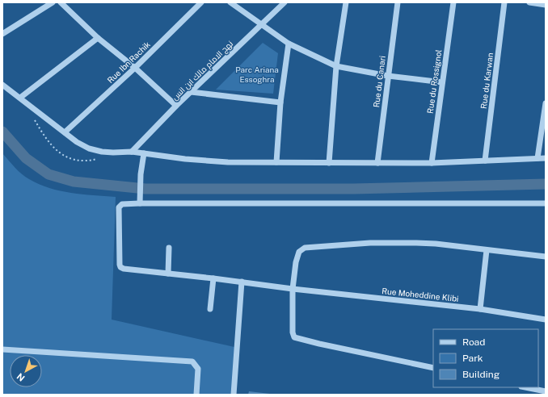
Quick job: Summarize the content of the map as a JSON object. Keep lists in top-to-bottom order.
{
  "streets": {
    "street": [
      "Rue Ibn Rachik",
      "نهج الامام مالك ابن انس",
      "Rue du Karwan",
      "Rue du Canari",
      "Rue du Rossignol",
      "Rue Moheddine Klibi"
    ]
  },
  "parks": ["Parc Ariana Essoghra"],
  "legend": ["Road", "Park", "Building"],
  "north": "bottom left"
}
